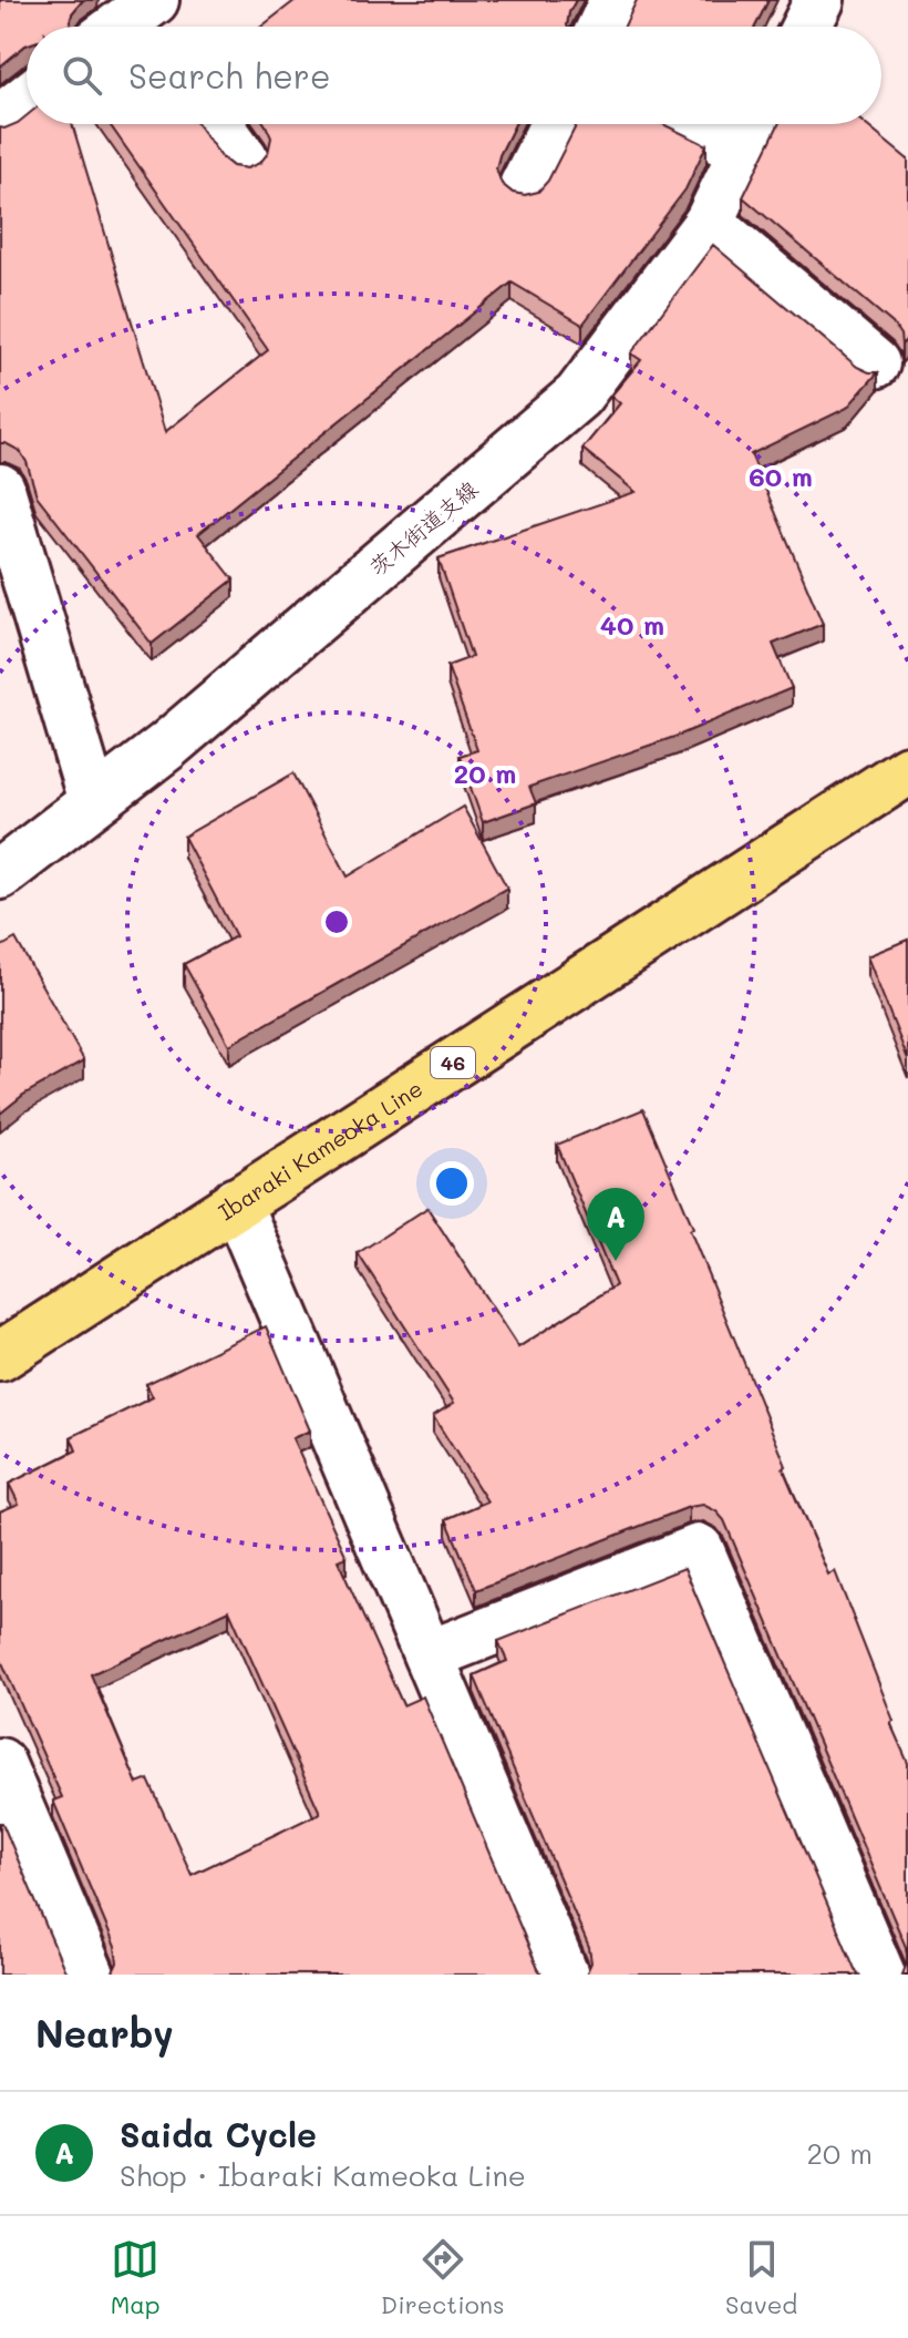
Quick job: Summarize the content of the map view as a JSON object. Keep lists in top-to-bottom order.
{
  "streets": {
    "main road": ["46", "Ibaraki Kameoka Line"],
    "street": ["茨木街道支線"]
  },
  "page": {
    "search": "Search here",
    "pins": "A",
    "heading": "Nearby",
    "list": [
      {
        "mark": "A",
        "name": "Saida Cycle",
        "note": "Shop · Ibaraki Kameoka Line",
        "value": "20 m"
      }
    ],
    "nav": ["Map", "Directions", "Saved"]
  },
  "rings": ["60 m", "40 m", "20 m"]
}
